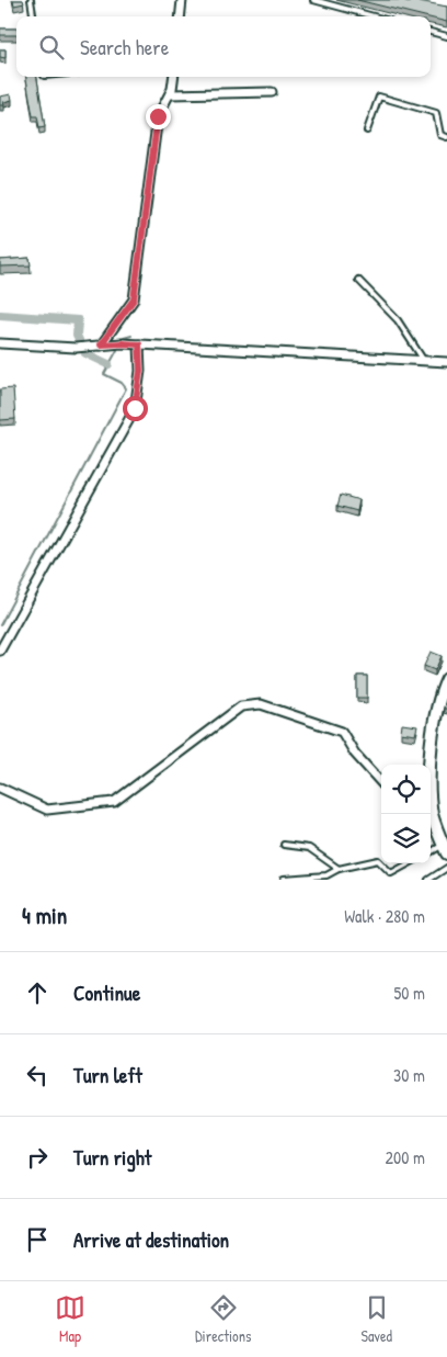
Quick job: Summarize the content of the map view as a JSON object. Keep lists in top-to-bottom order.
{
  "page": {
    "search": "Search here",
    "heading": ["4 min", "Walk · 280 m"],
    "list": [
      ["Continue", "50 m"],
      ["Turn left", "30 m"],
      ["Turn right", "200 m"],
      "Arrive at destination"
    ],
    "nav": ["Map", "Directions", "Saved"]
  }
}
